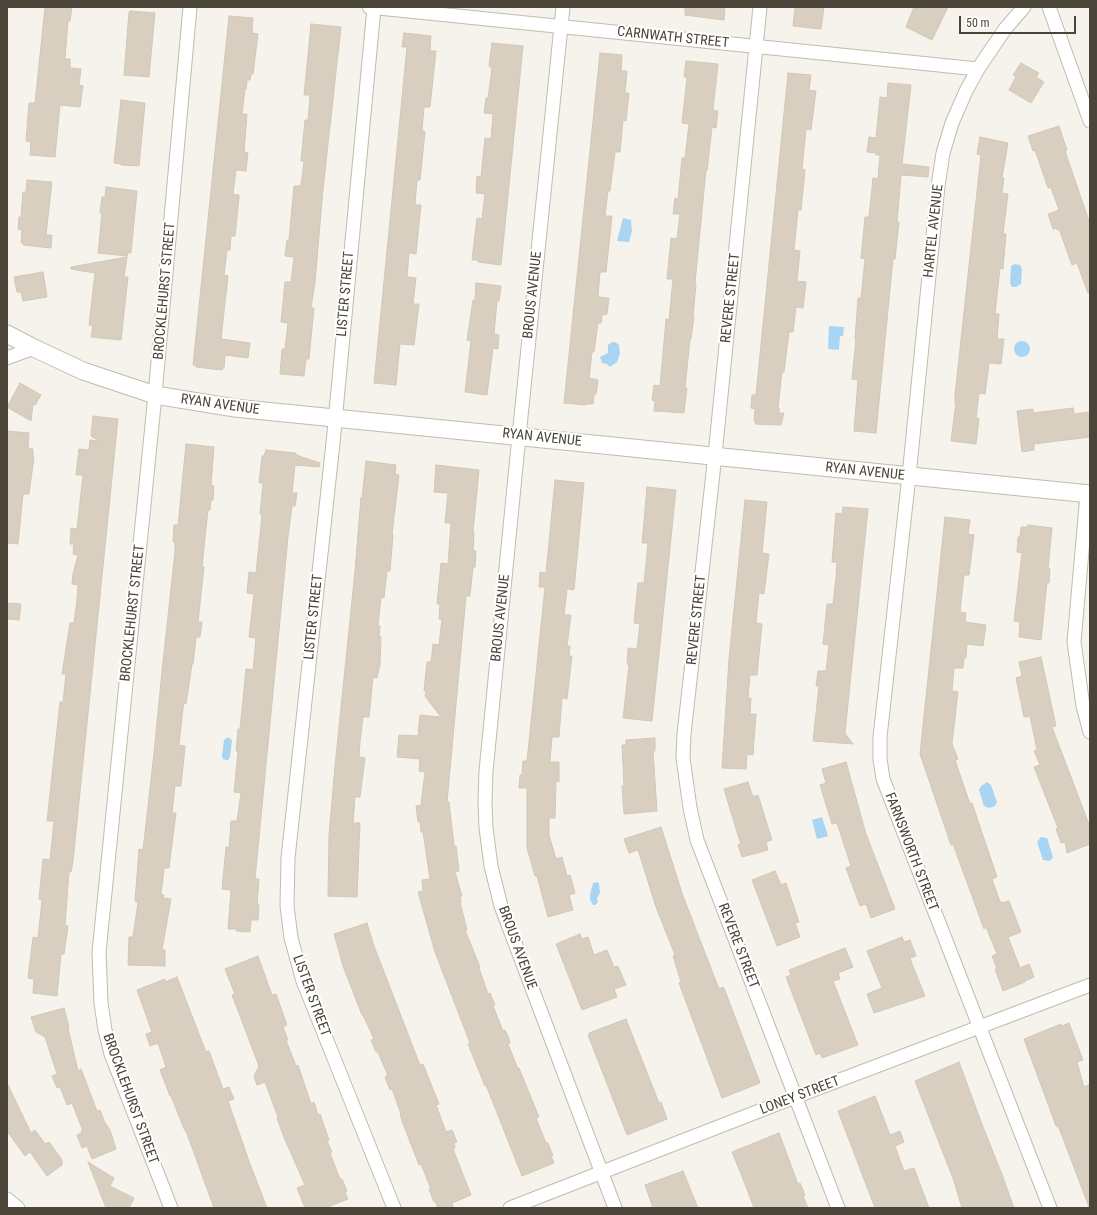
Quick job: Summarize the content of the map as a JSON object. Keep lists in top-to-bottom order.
{
  "streets": {
    "street": [
      "CARNWATH STREET",
      "HARTEL AVENUE",
      "BROCKLEHURST STREET",
      "LISTER STREET",
      "BROUS AVENUE",
      "REVERE STREET",
      "RYAN AVENUE",
      "FARNSWORTH STREET",
      "LONEY STREET"
    ]
  },
  "crossings": [
    ["CARNWATH STREET", "HARTEL AVENUE"],
    ["CARNWATH STREET", "LISTER STREET"],
    ["CARNWATH STREET", "BROUS AVENUE"],
    ["CARNWATH STREET", "REVERE STREET"],
    ["HARTEL AVENUE", "RYAN AVENUE"],
    ["HARTEL AVENUE", "FARNSWORTH STREET"],
    ["BROCKLEHURST STREET", "RYAN AVENUE"],
    ["LISTER STREET", "RYAN AVENUE"],
    ["BROUS AVENUE", "RYAN AVENUE"],
    ["BROUS AVENUE", "LONEY STREET"],
    ["REVERE STREET", "RYAN AVENUE"],
    ["REVERE STREET", "LONEY STREET"],
    ["RYAN AVENUE", "FARNSWORTH STREET"],
    ["FARNSWORTH STREET", "LONEY STREET"]
  ],
  "scale_bar": "50 m"
}
